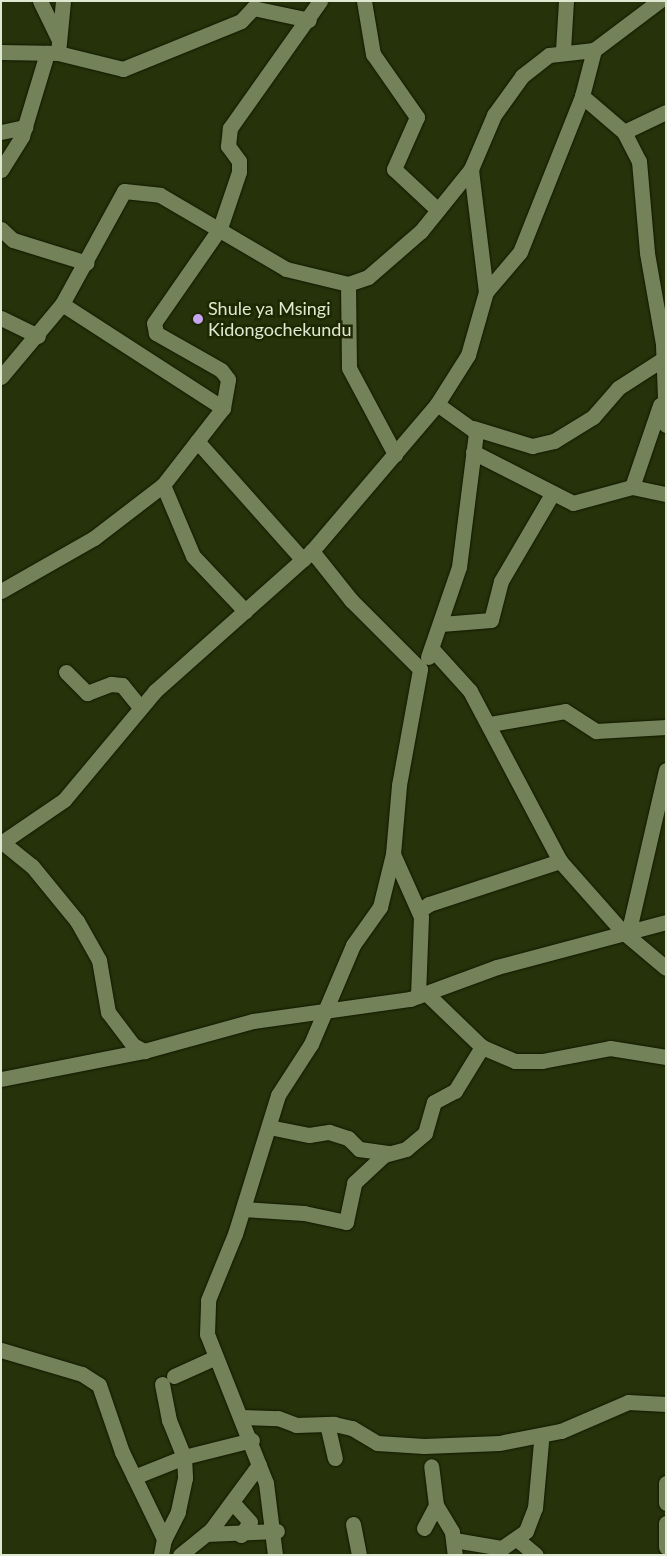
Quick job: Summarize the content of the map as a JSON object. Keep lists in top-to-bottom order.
{
  "places": ["Shule ya Msingi Kidongochekundu"]
}
